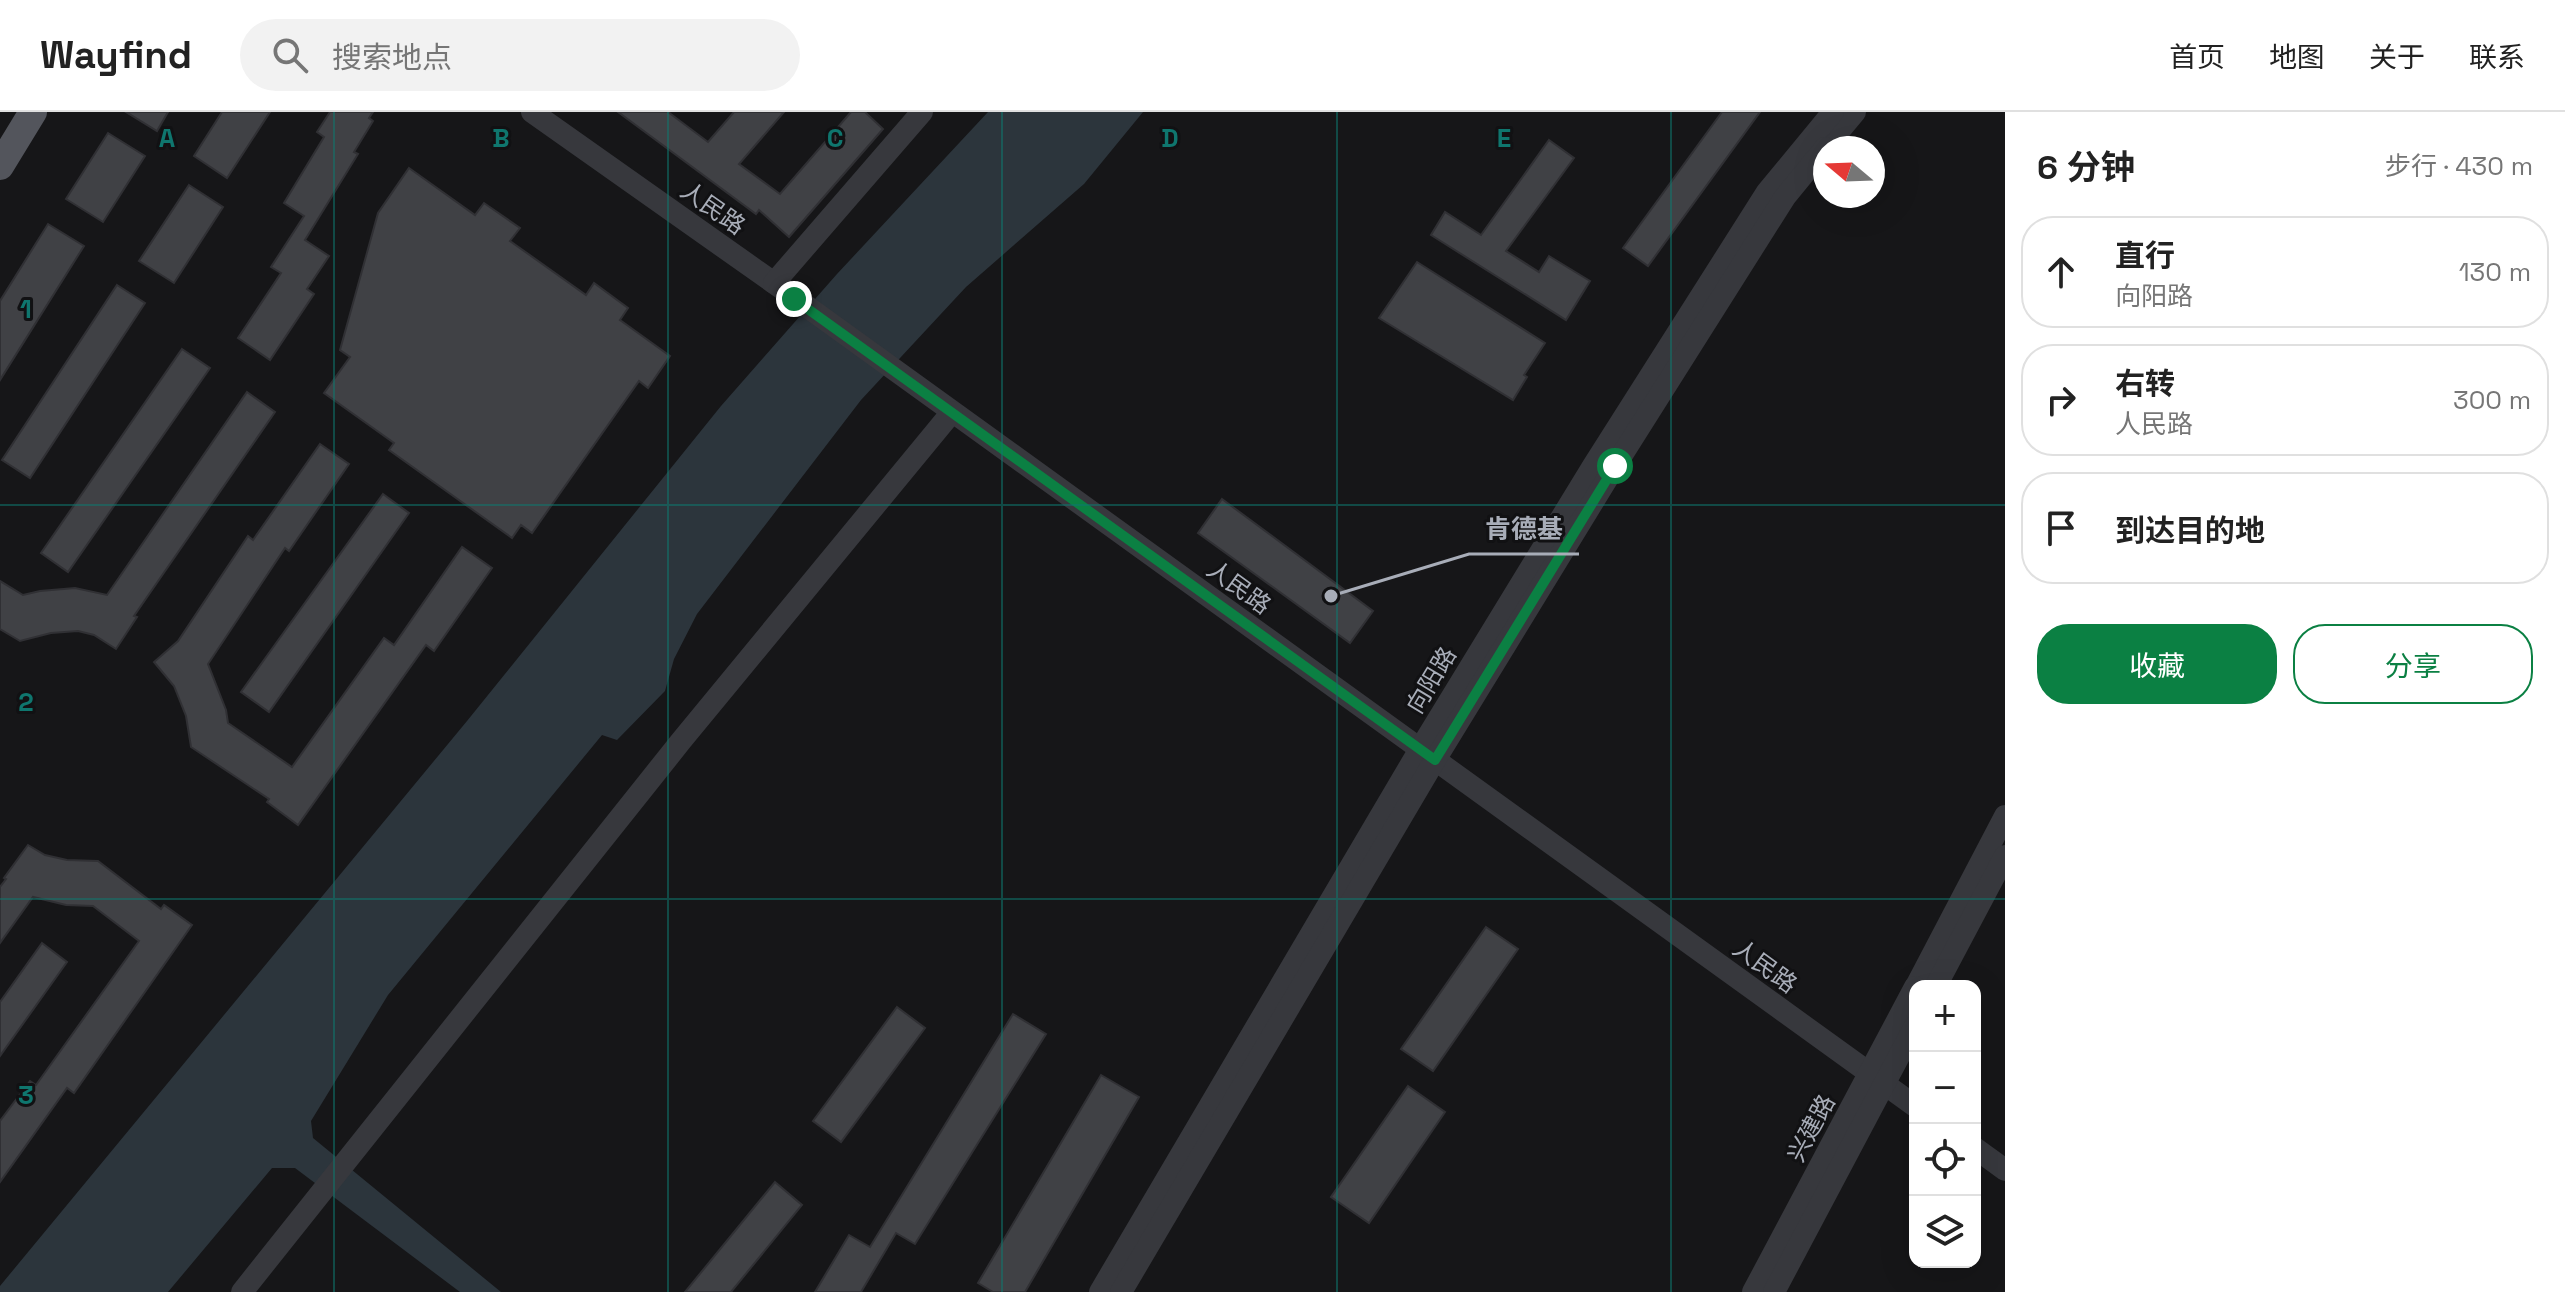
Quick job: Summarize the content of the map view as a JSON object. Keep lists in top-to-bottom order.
{
  "streets": {
    "street": ["人民路", "向阳路", "兴建路"]
  },
  "crossings": [
    ["人民路", "向阳路"],
    ["人民路", "兴建路"]
  ],
  "places": ["肯德基"],
  "north": "left",
  "page": {
    "header": "Wayfind",
    "search": "搜索地点",
    "nav": [
      "首页",
      "地图",
      "关于",
      "联系"
    ],
    "heading": ["6 分钟", "步行 · 430 m"],
    "list": [
      ["直行", "向阳路", "130 m"],
      ["右转", "人民路", "300 m"],
      "到达目的地"
    ],
    "buttons": ["收藏", "分享"],
    "map_buttons": ["+", "−"]
  },
  "grid": {
    "columns": [
      "A",
      "B",
      "C",
      "D",
      "E"
    ],
    "rows": ["1", "2", "3"]
  }
}
